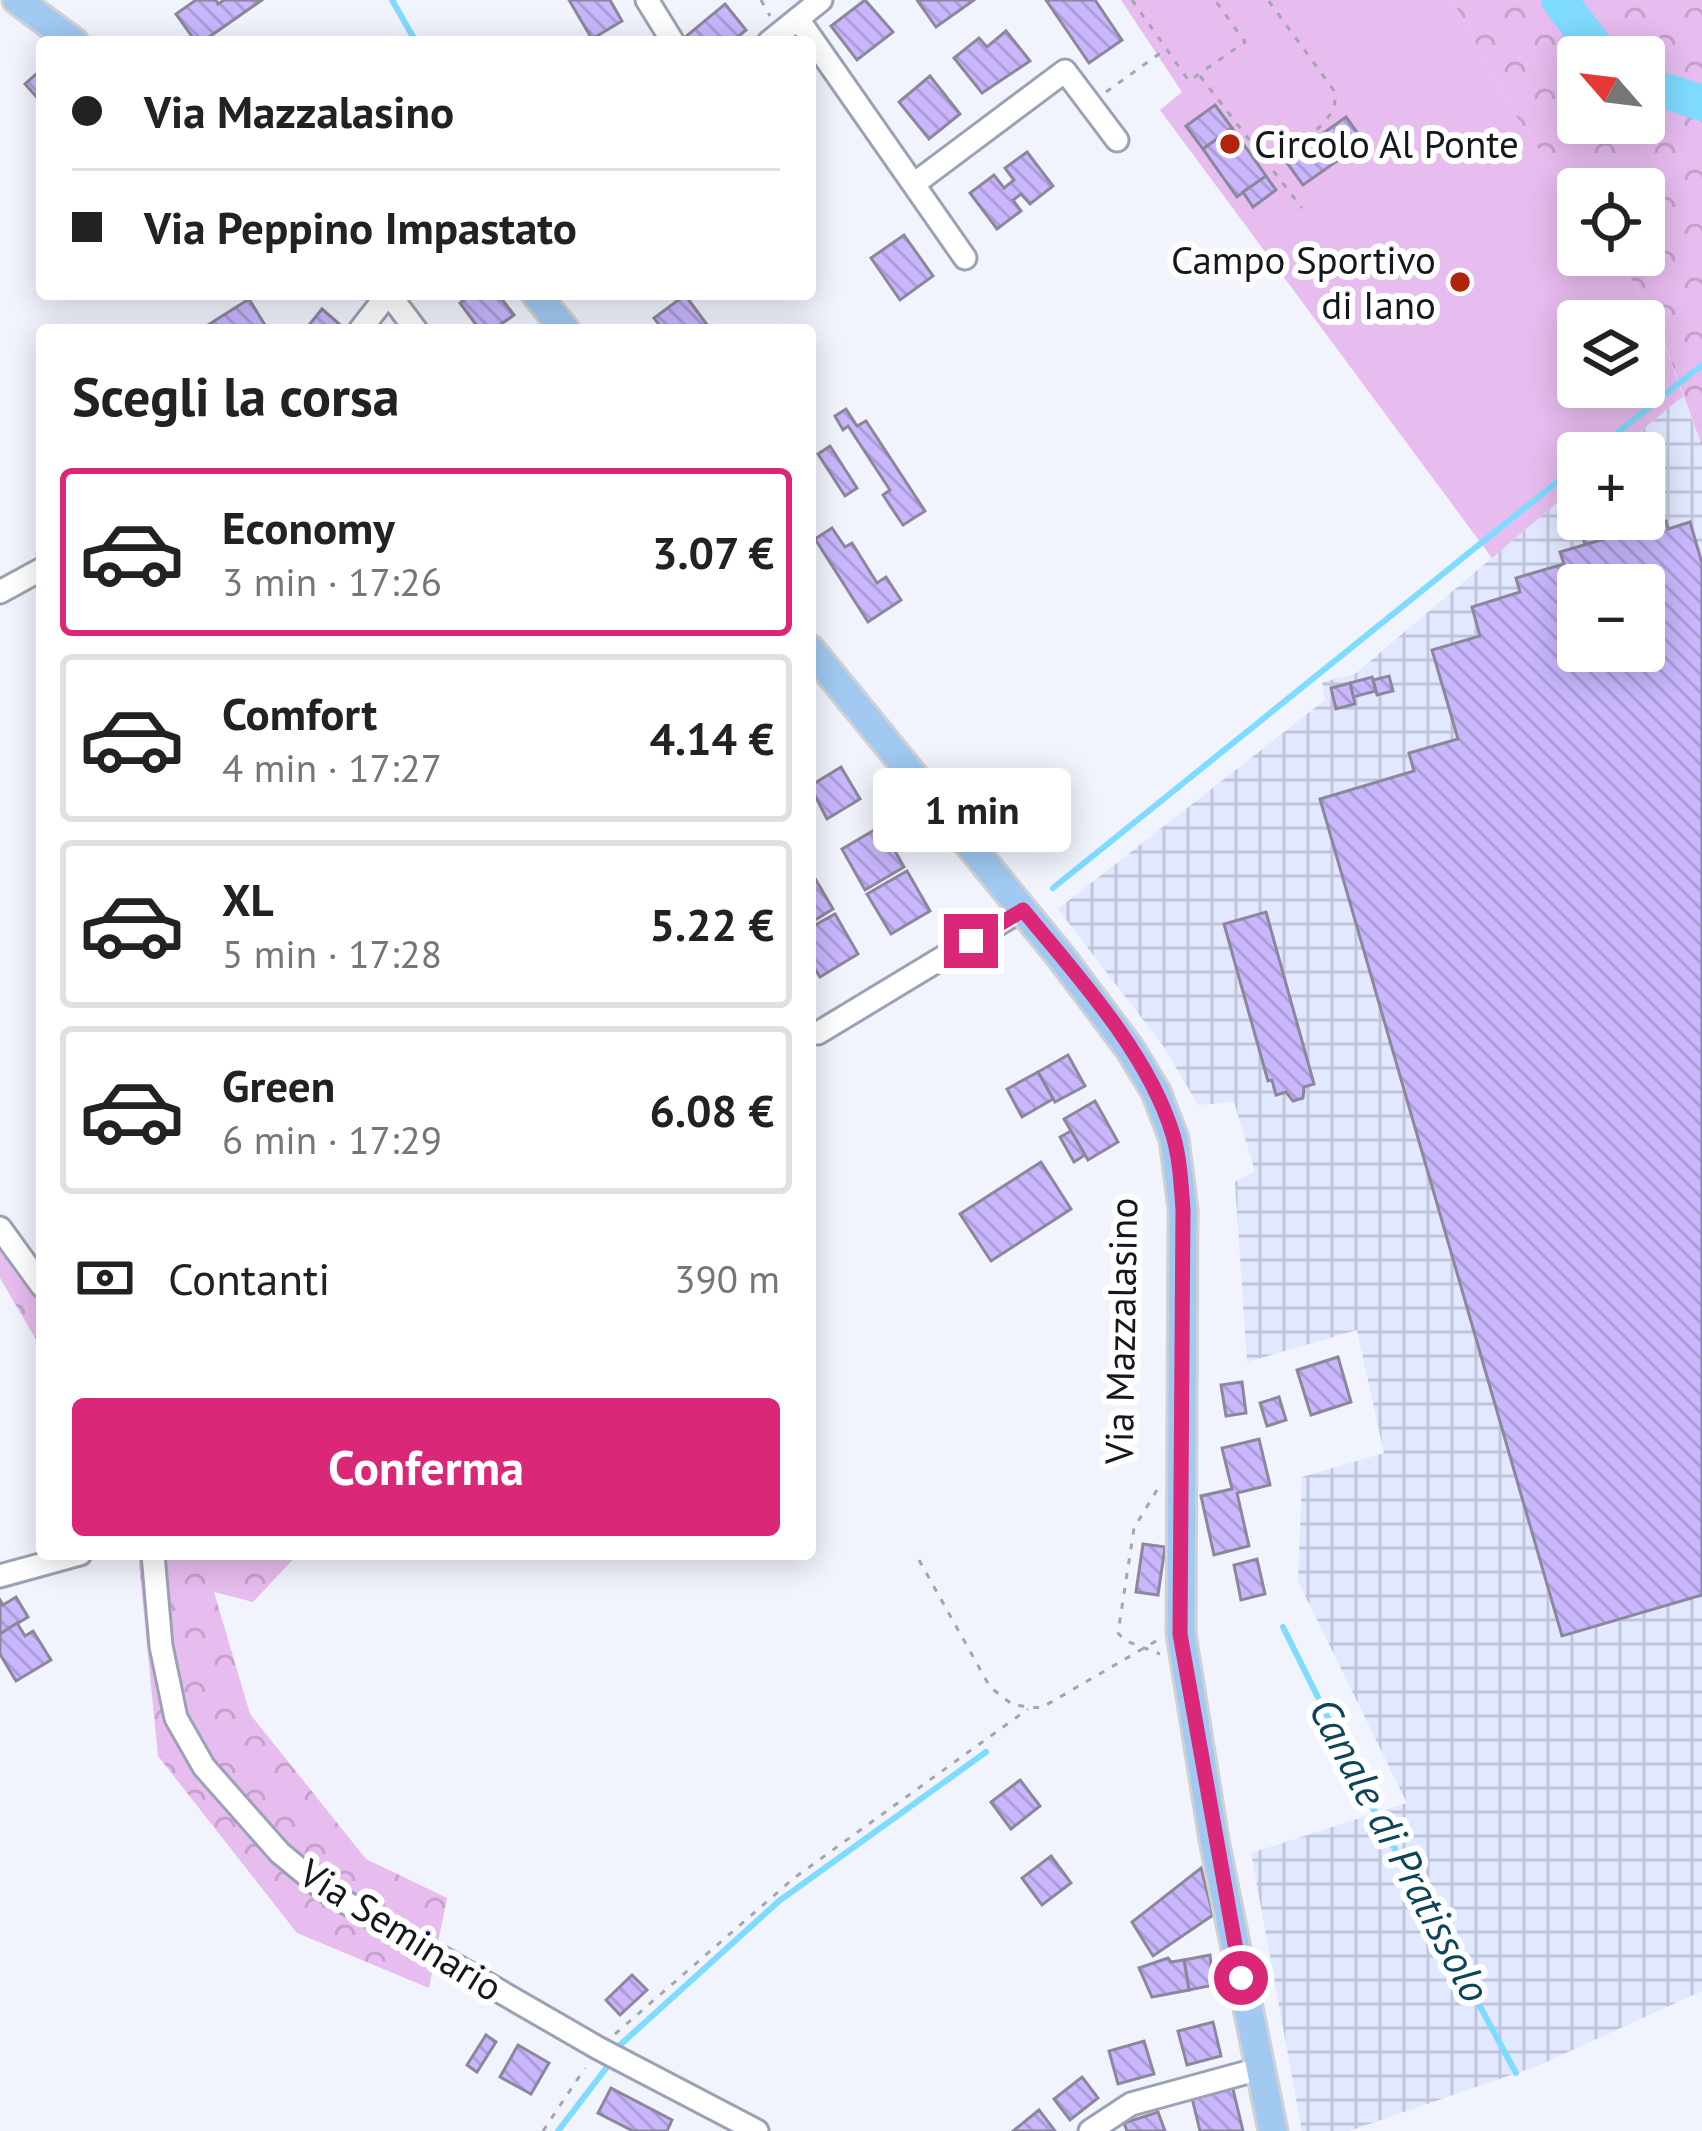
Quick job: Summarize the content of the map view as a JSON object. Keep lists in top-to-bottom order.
{
  "streets": {
    "main road": ["Via Mazzalasino"],
    "street": ["Via Seminario"]
  },
  "water": ["Canale di Pratissolo"],
  "places": ["Circolo Al Ponte", "Campo Sportivo di Iano"],
  "north": "top left",
  "page": {
    "map_buttons": ["+", "−"],
    "banner": ["Via Mazzalasino", "Via Peppino Impastato"],
    "heading": "Scegli la corsa",
    "list": [
      {
        "name": "Economy",
        "note": "3 min · 17:26",
        "value": "3.07 €"
      },
      {
        "name": "Comfort",
        "note": "4 min · 17:27",
        "value": "4.14 €"
      },
      {
        "name": "XL",
        "note": "5 min · 17:28",
        "value": "5.22 €"
      },
      {
        "name": "Green",
        "note": "6 min · 17:29",
        "value": "6.08 €"
      }
    ],
    "bubble": "1 min",
    "pay": ["Contanti", "390 m"],
    "buttons": "Conferma"
  }
}
